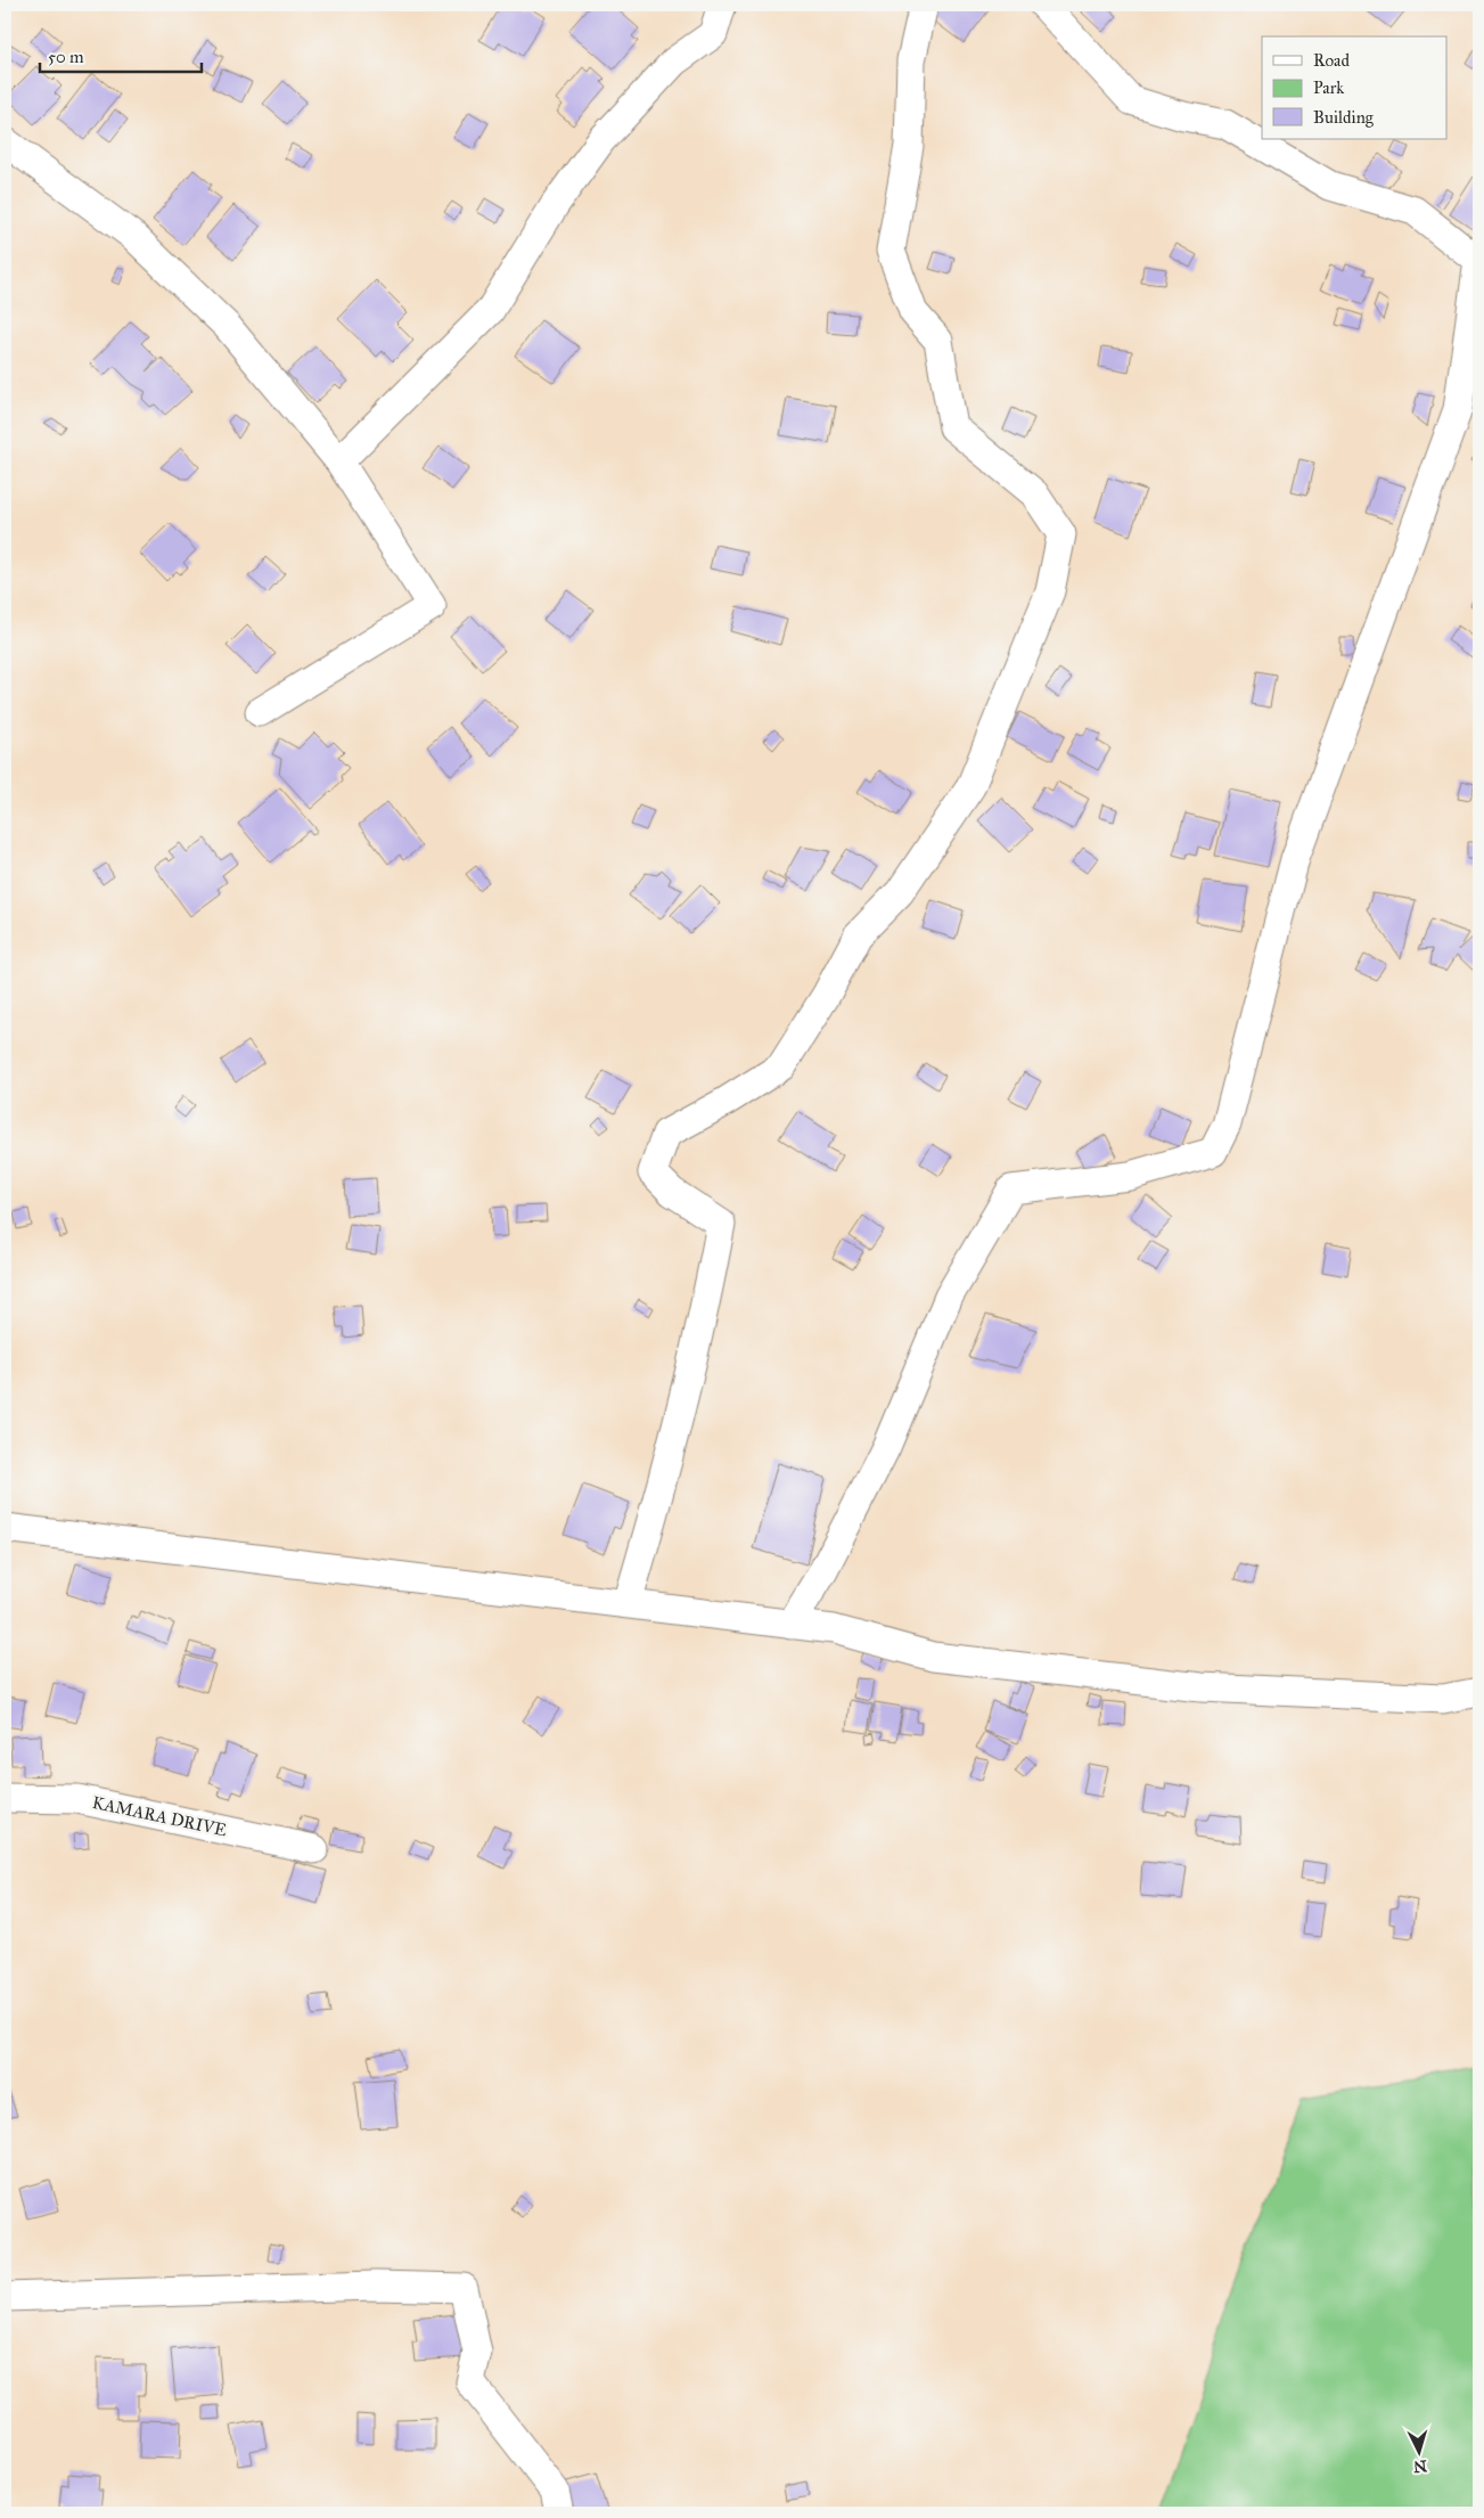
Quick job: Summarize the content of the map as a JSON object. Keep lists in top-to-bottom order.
{
  "streets": {
    "street": ["KAMARA DRIVE"]
  },
  "legend": ["Road", "Park", "Building"],
  "scale_bar": "50 m",
  "north": "bottom"
}
